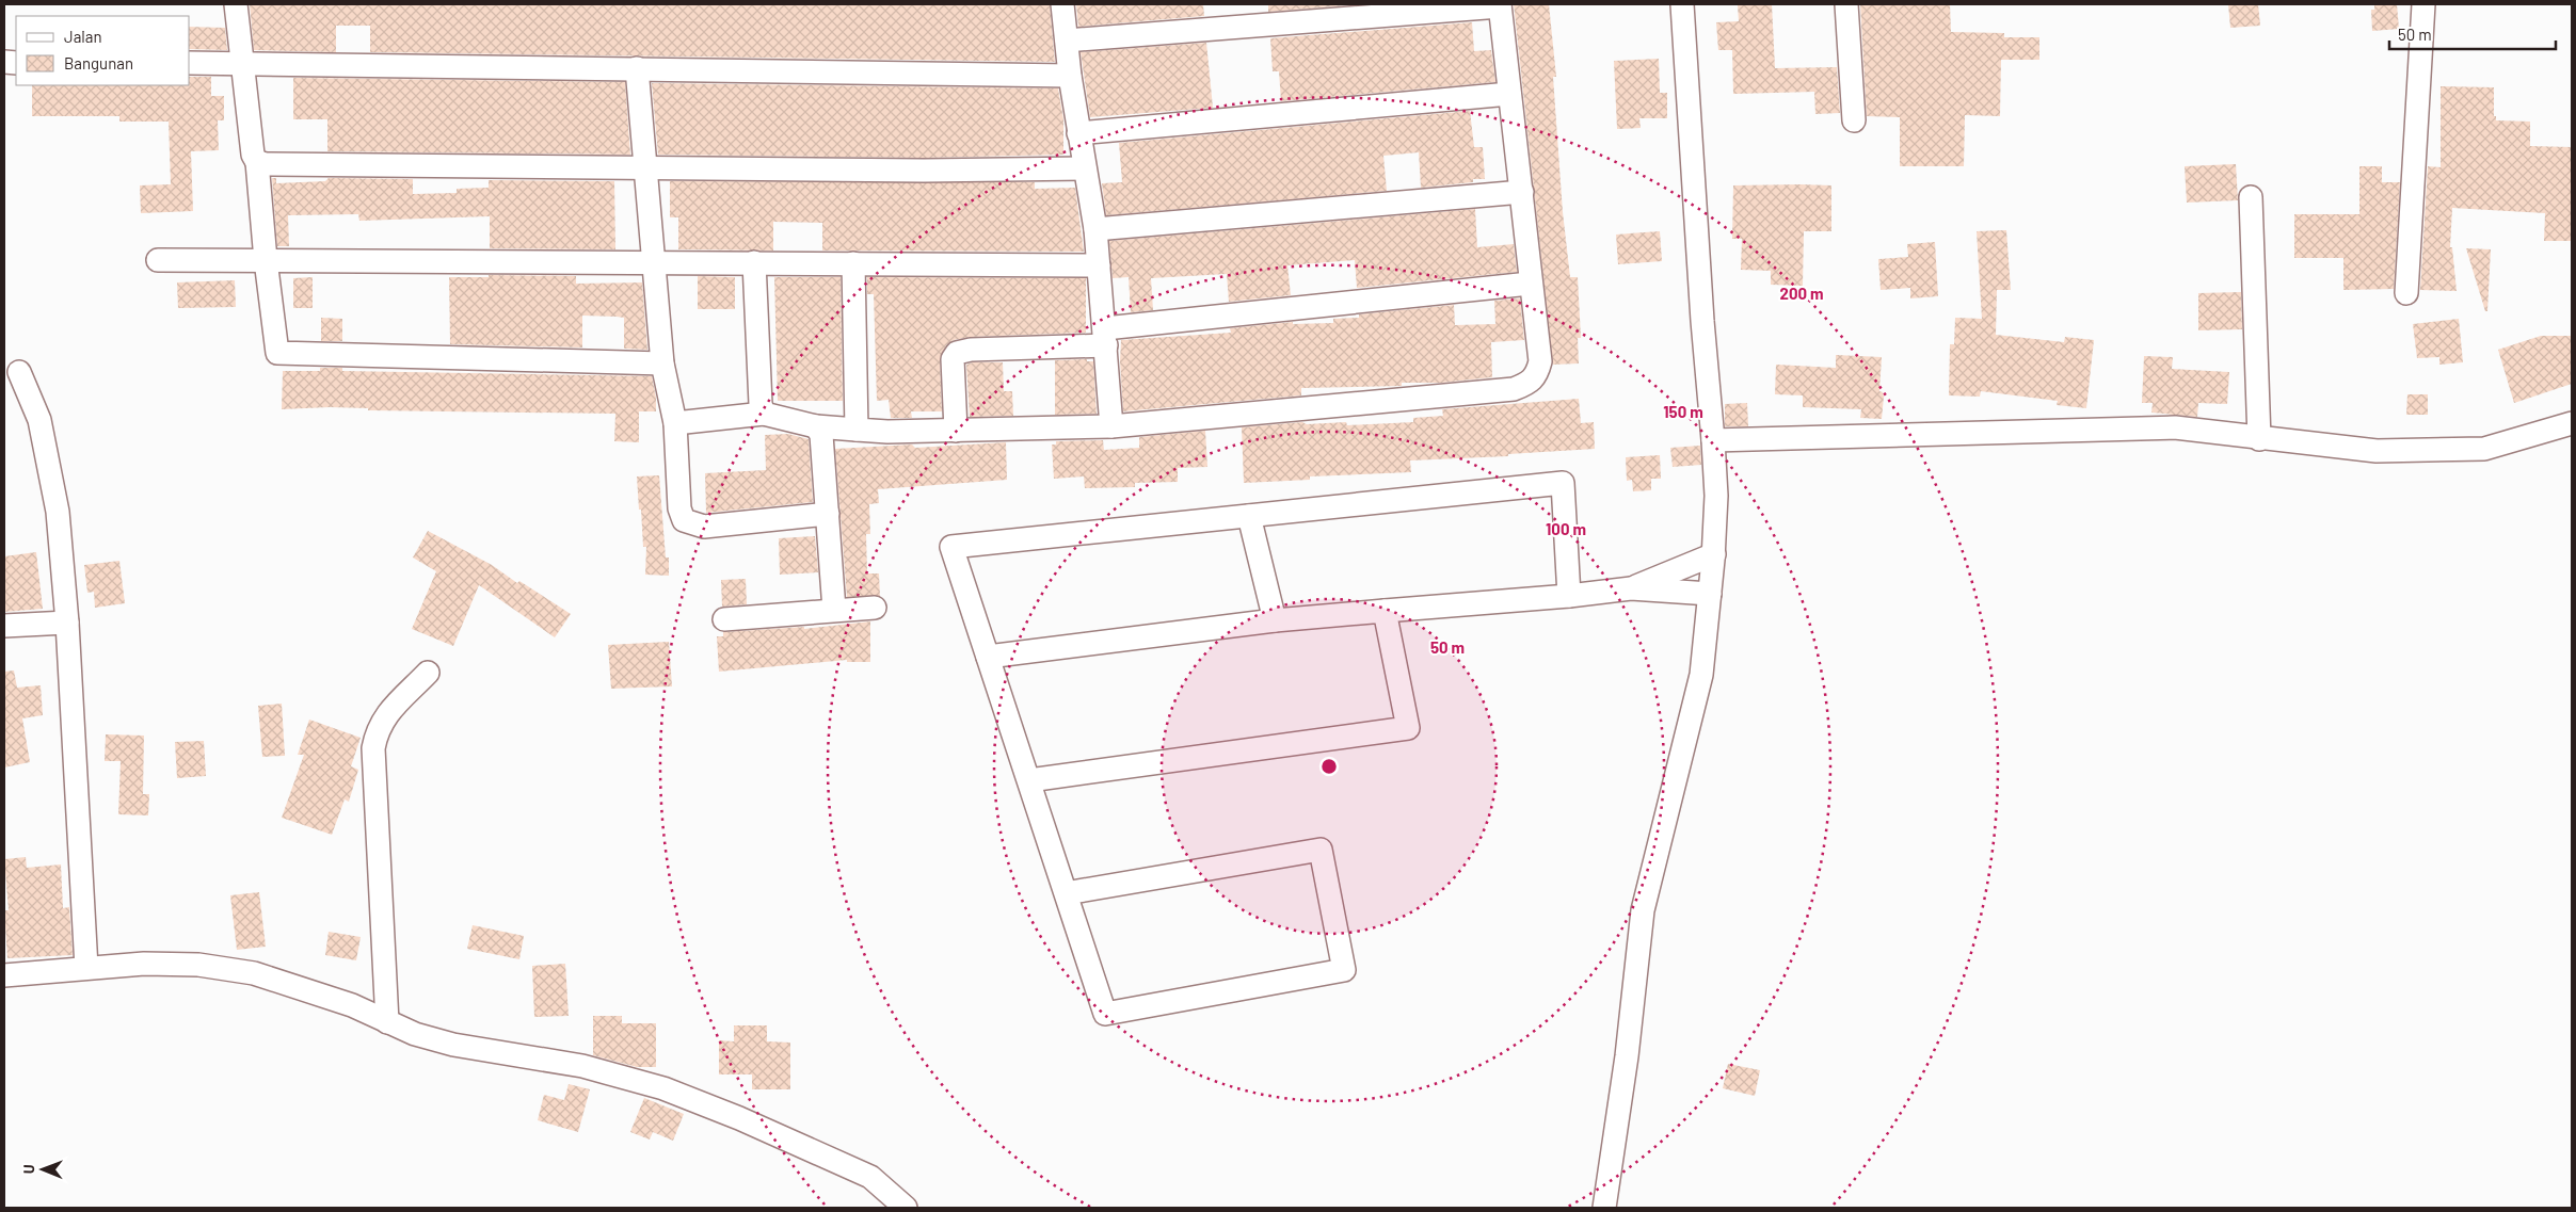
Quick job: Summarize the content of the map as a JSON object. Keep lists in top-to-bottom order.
{
  "legend": ["Jalan", "Bangunan"],
  "scale_bar": "50 m",
  "north": "left",
  "rings": [
    "200 m",
    "150 m",
    "100 m",
    "50 m"
  ]
}
